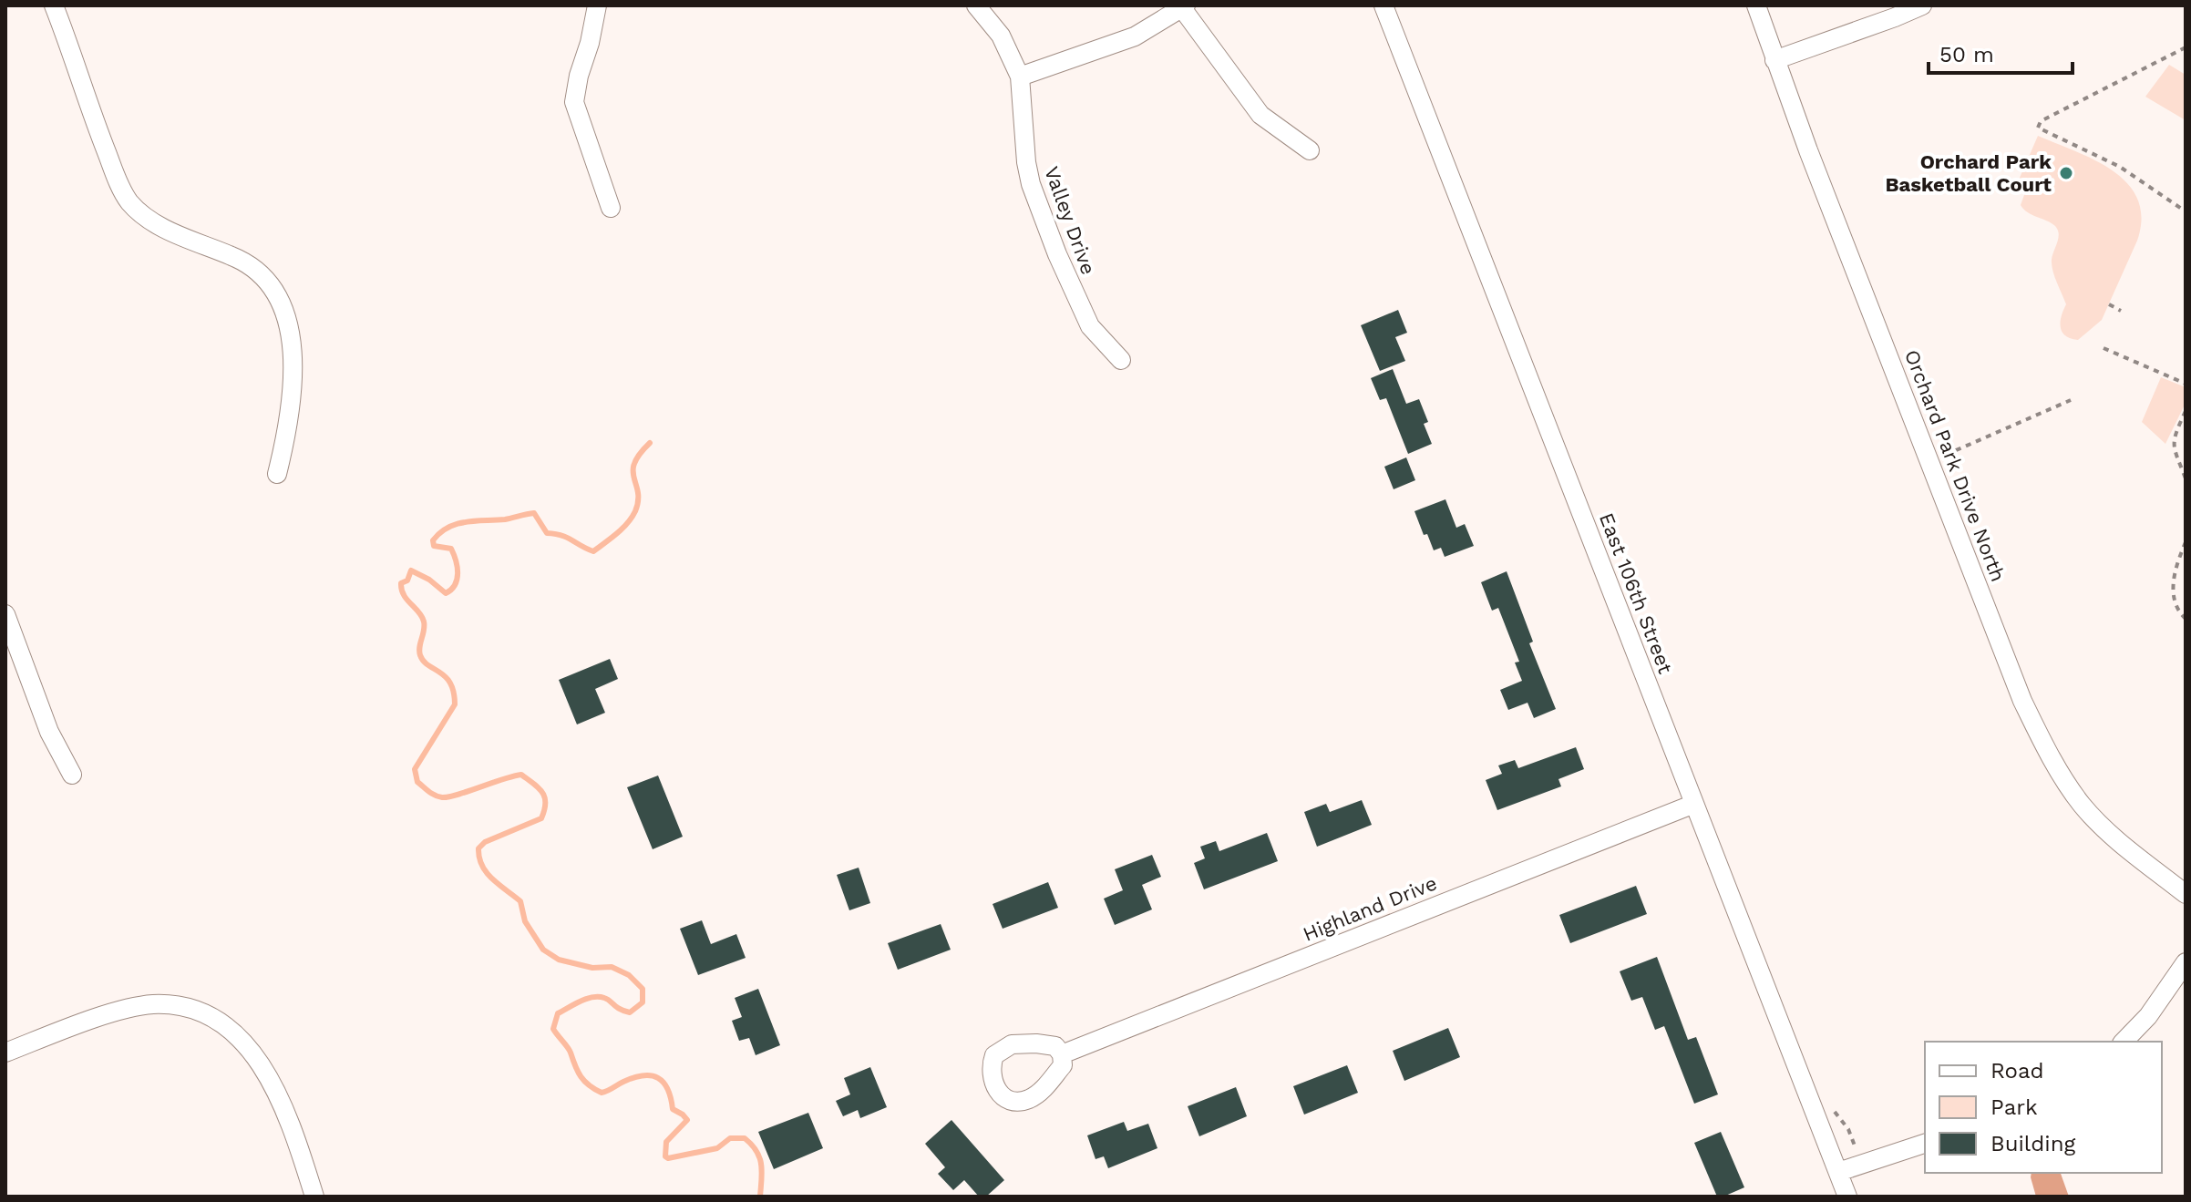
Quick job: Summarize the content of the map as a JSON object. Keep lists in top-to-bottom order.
{
  "streets": {
    "street": [
      "Valley Drive",
      "Orchard Park Drive North",
      "East 106th Street",
      "Highland Drive"
    ]
  },
  "crossings": [
    ["East 106th Street", "Highland Drive"]
  ],
  "places": ["Orchard Park Basketball Court"],
  "legend": ["Road", "Park", "Building"],
  "scale_bar": "50 m"
}
